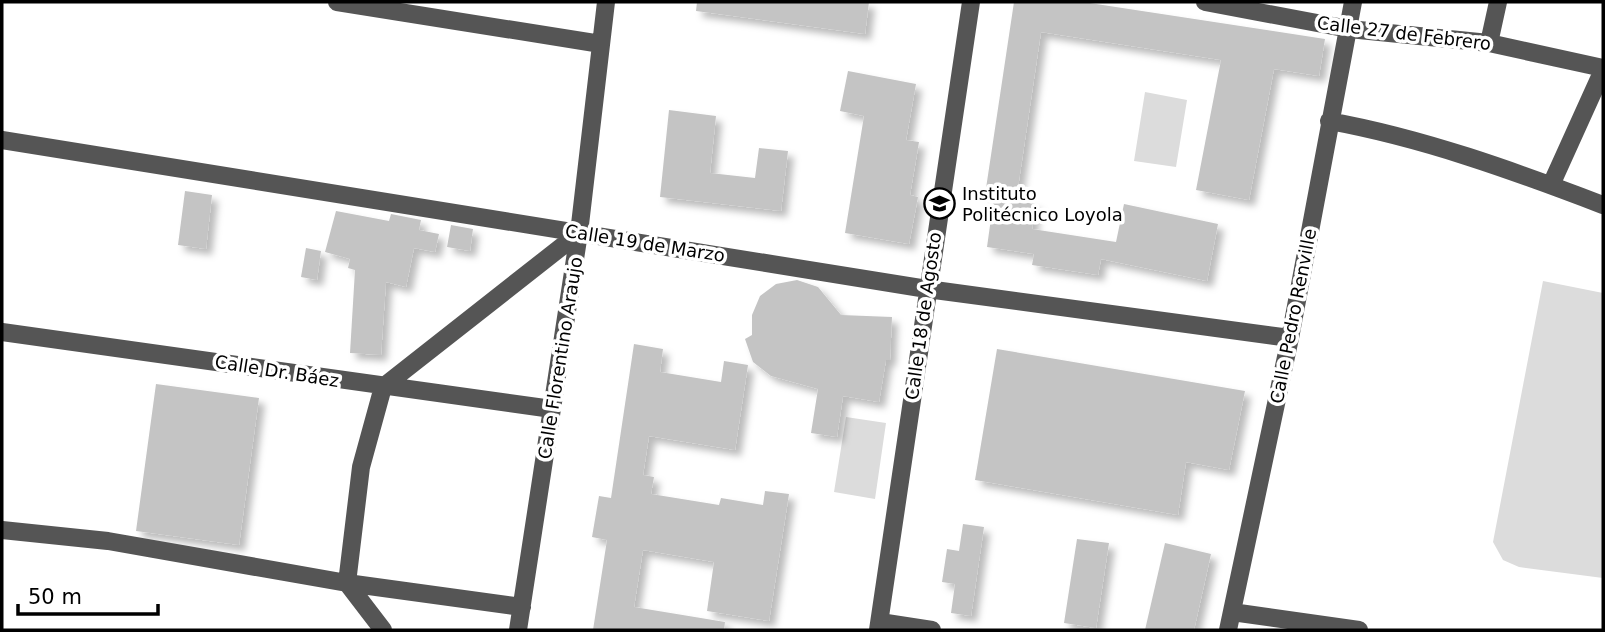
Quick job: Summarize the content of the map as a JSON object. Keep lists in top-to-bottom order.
{
  "streets": {
    "street": [
      "Calle 27 de Febrero",
      "Calle 19 de Marzo",
      "Calle 18 de Agosto",
      "Calle Pedro Renville",
      "Calle Florentino Araujo",
      "Calle Dr. Báez"
    ]
  },
  "crossings": [
    ["Calle 27 de Febrero", "Calle Pedro Renville"],
    ["Calle 19 de Marzo", "Calle 18 de Agosto"],
    ["Calle 19 de Marzo", "Calle Pedro Renville"],
    ["Calle 19 de Marzo", "Calle Florentino Araujo"],
    ["Calle Florentino Araujo", "Calle Dr. Báez"]
  ],
  "places": {
    "school or university": ["Instituto Politécnico Loyola"]
  },
  "scale_bar": "50 m"
}
